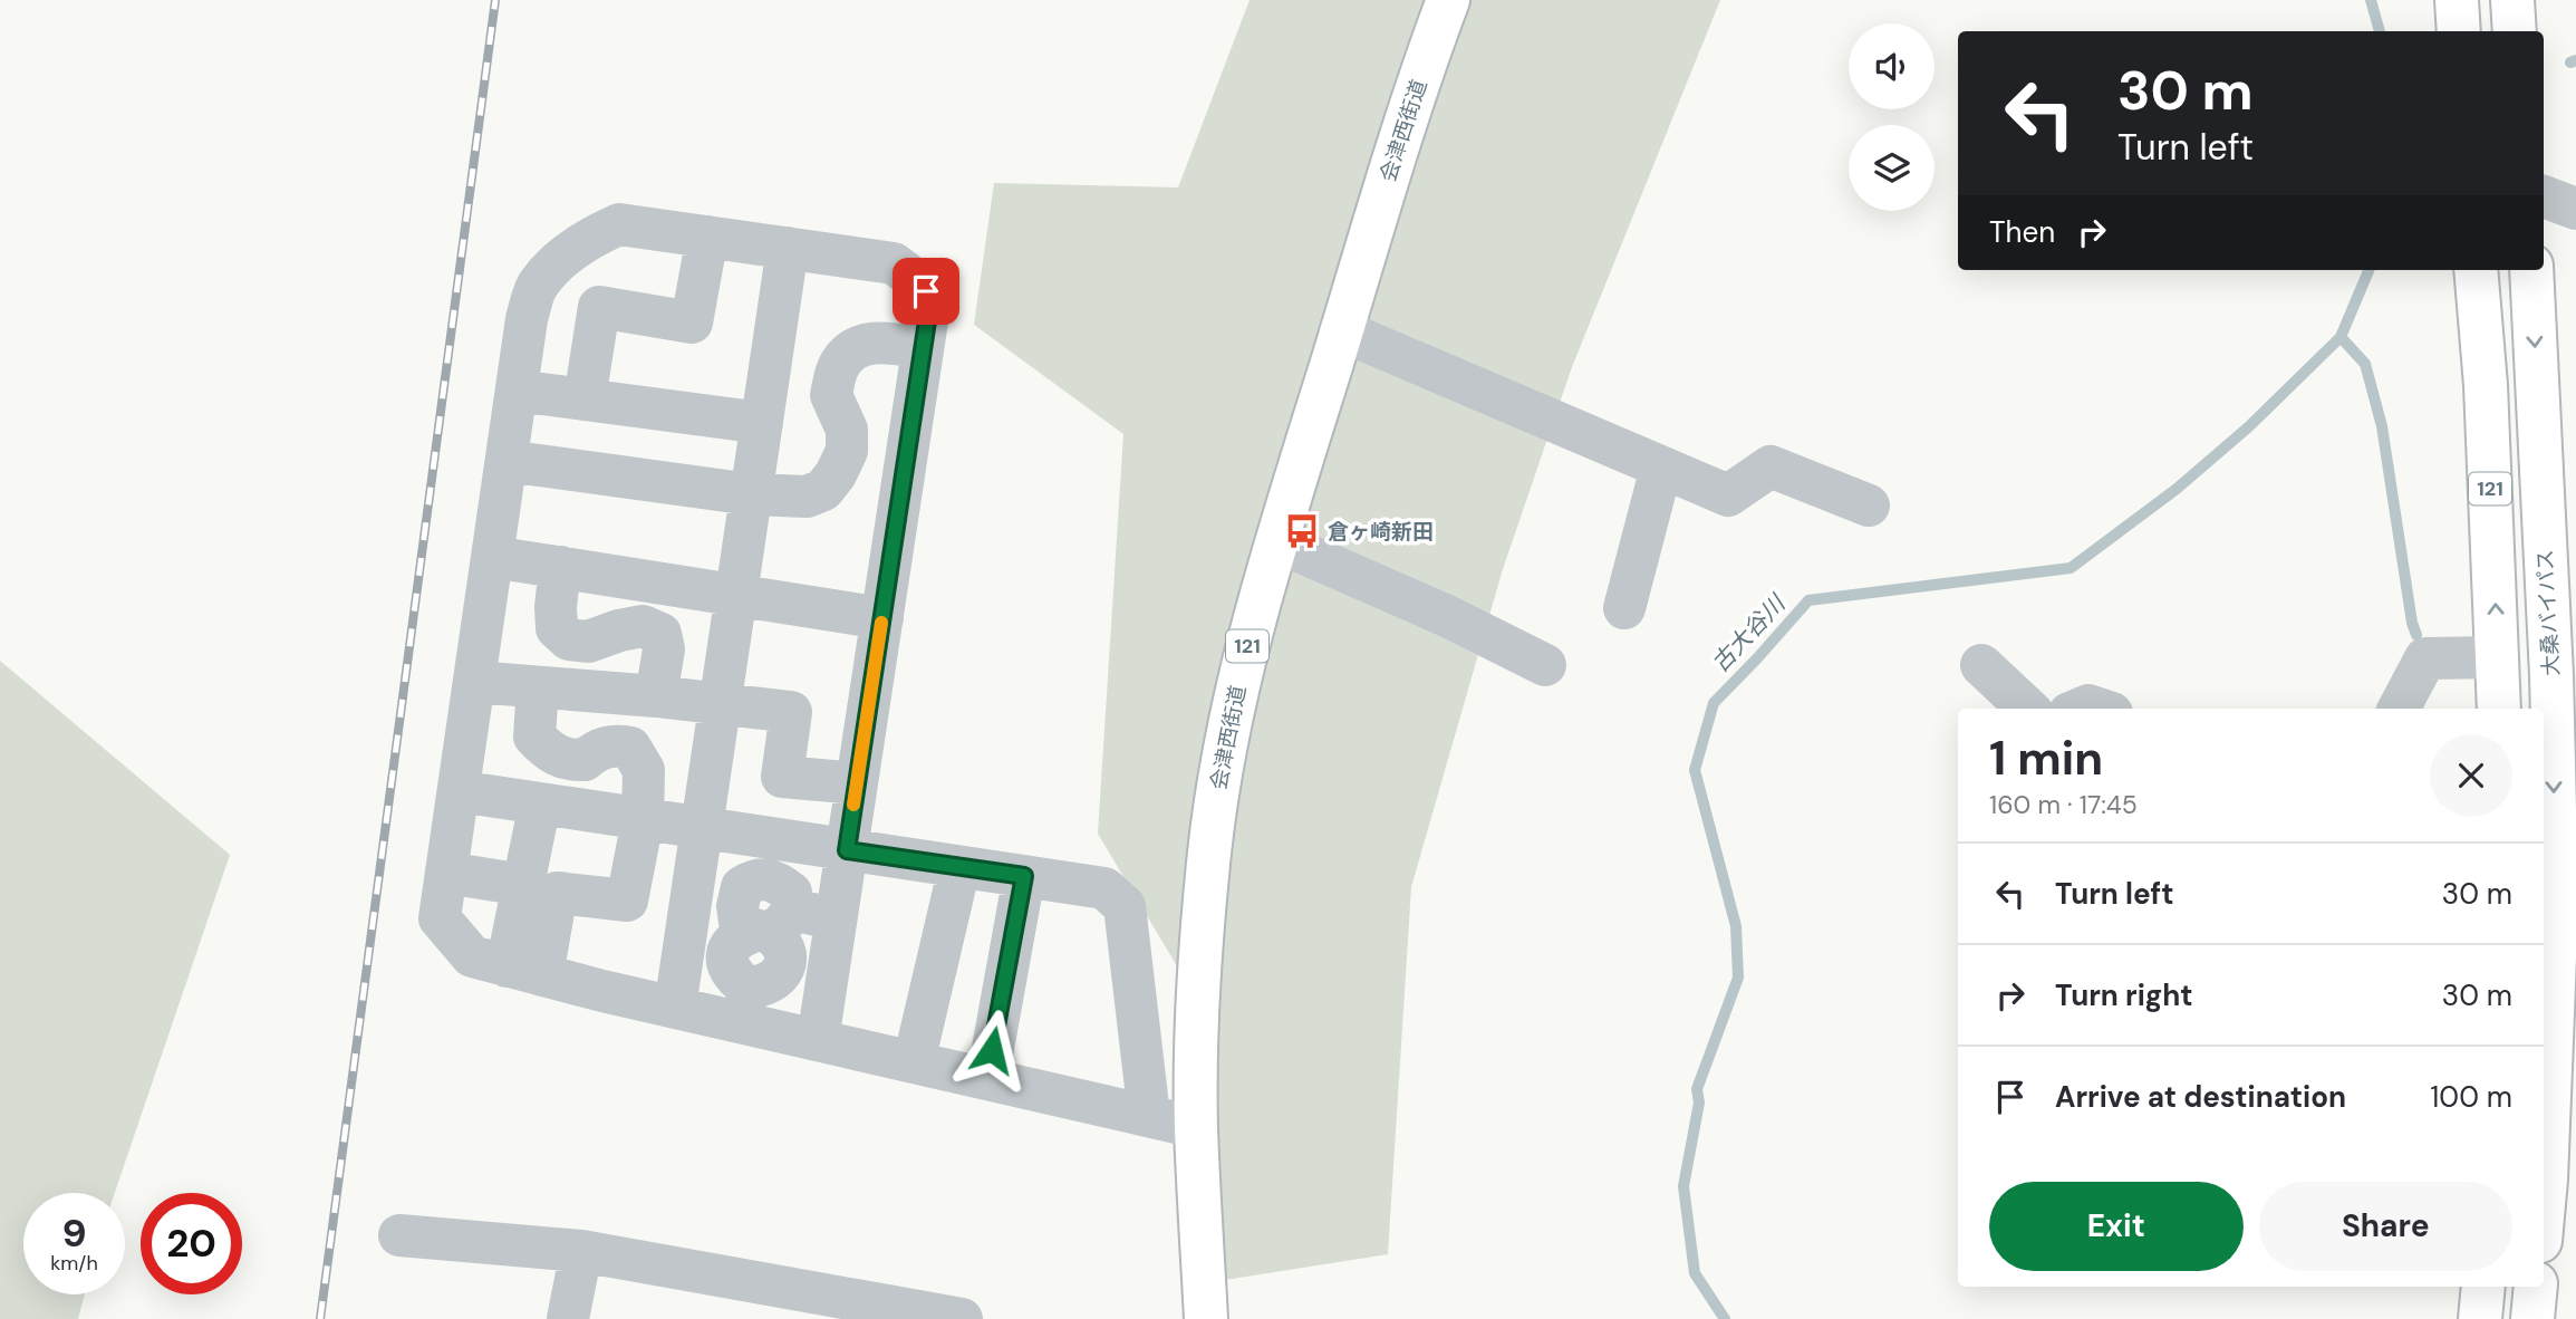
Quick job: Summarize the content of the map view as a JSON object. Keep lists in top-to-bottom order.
{
  "streets": {
    "highway": ["会津西街道", "121", "大桑バイパス"]
  },
  "water": ["古大谷川"],
  "places": {
    "bus stop": ["倉ヶ崎新田"]
  },
  "page": {
    "turn": ["30 m", "Turn left"],
    "then": "Then",
    "heading": ["1 min", "160 m · 17:45"],
    "list": [
      {
        "name": "Turn left",
        "value": "30 m"
      },
      {
        "name": "Turn right",
        "value": "30 m"
      },
      {
        "name": "Arrive at destination",
        "value": "100 m"
      }
    ],
    "buttons": ["Exit", "Share"],
    "speed": "9 km/h",
    "limit": "20"
  }
}
